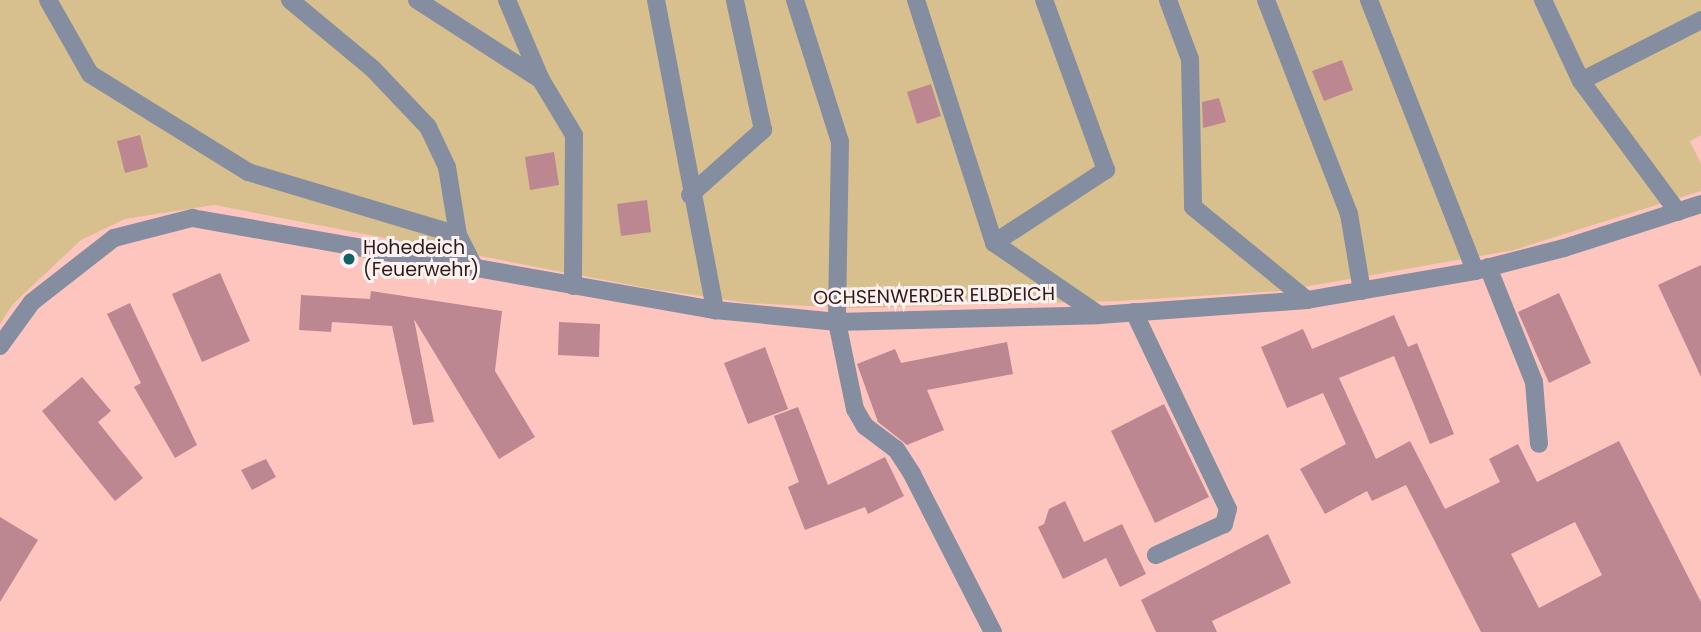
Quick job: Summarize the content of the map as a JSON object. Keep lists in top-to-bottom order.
{
  "streets": {
    "street": ["OCHSENWERDER ELBDEICH"]
  },
  "places": ["Hohedeich (Feuerwehr)"]
}
